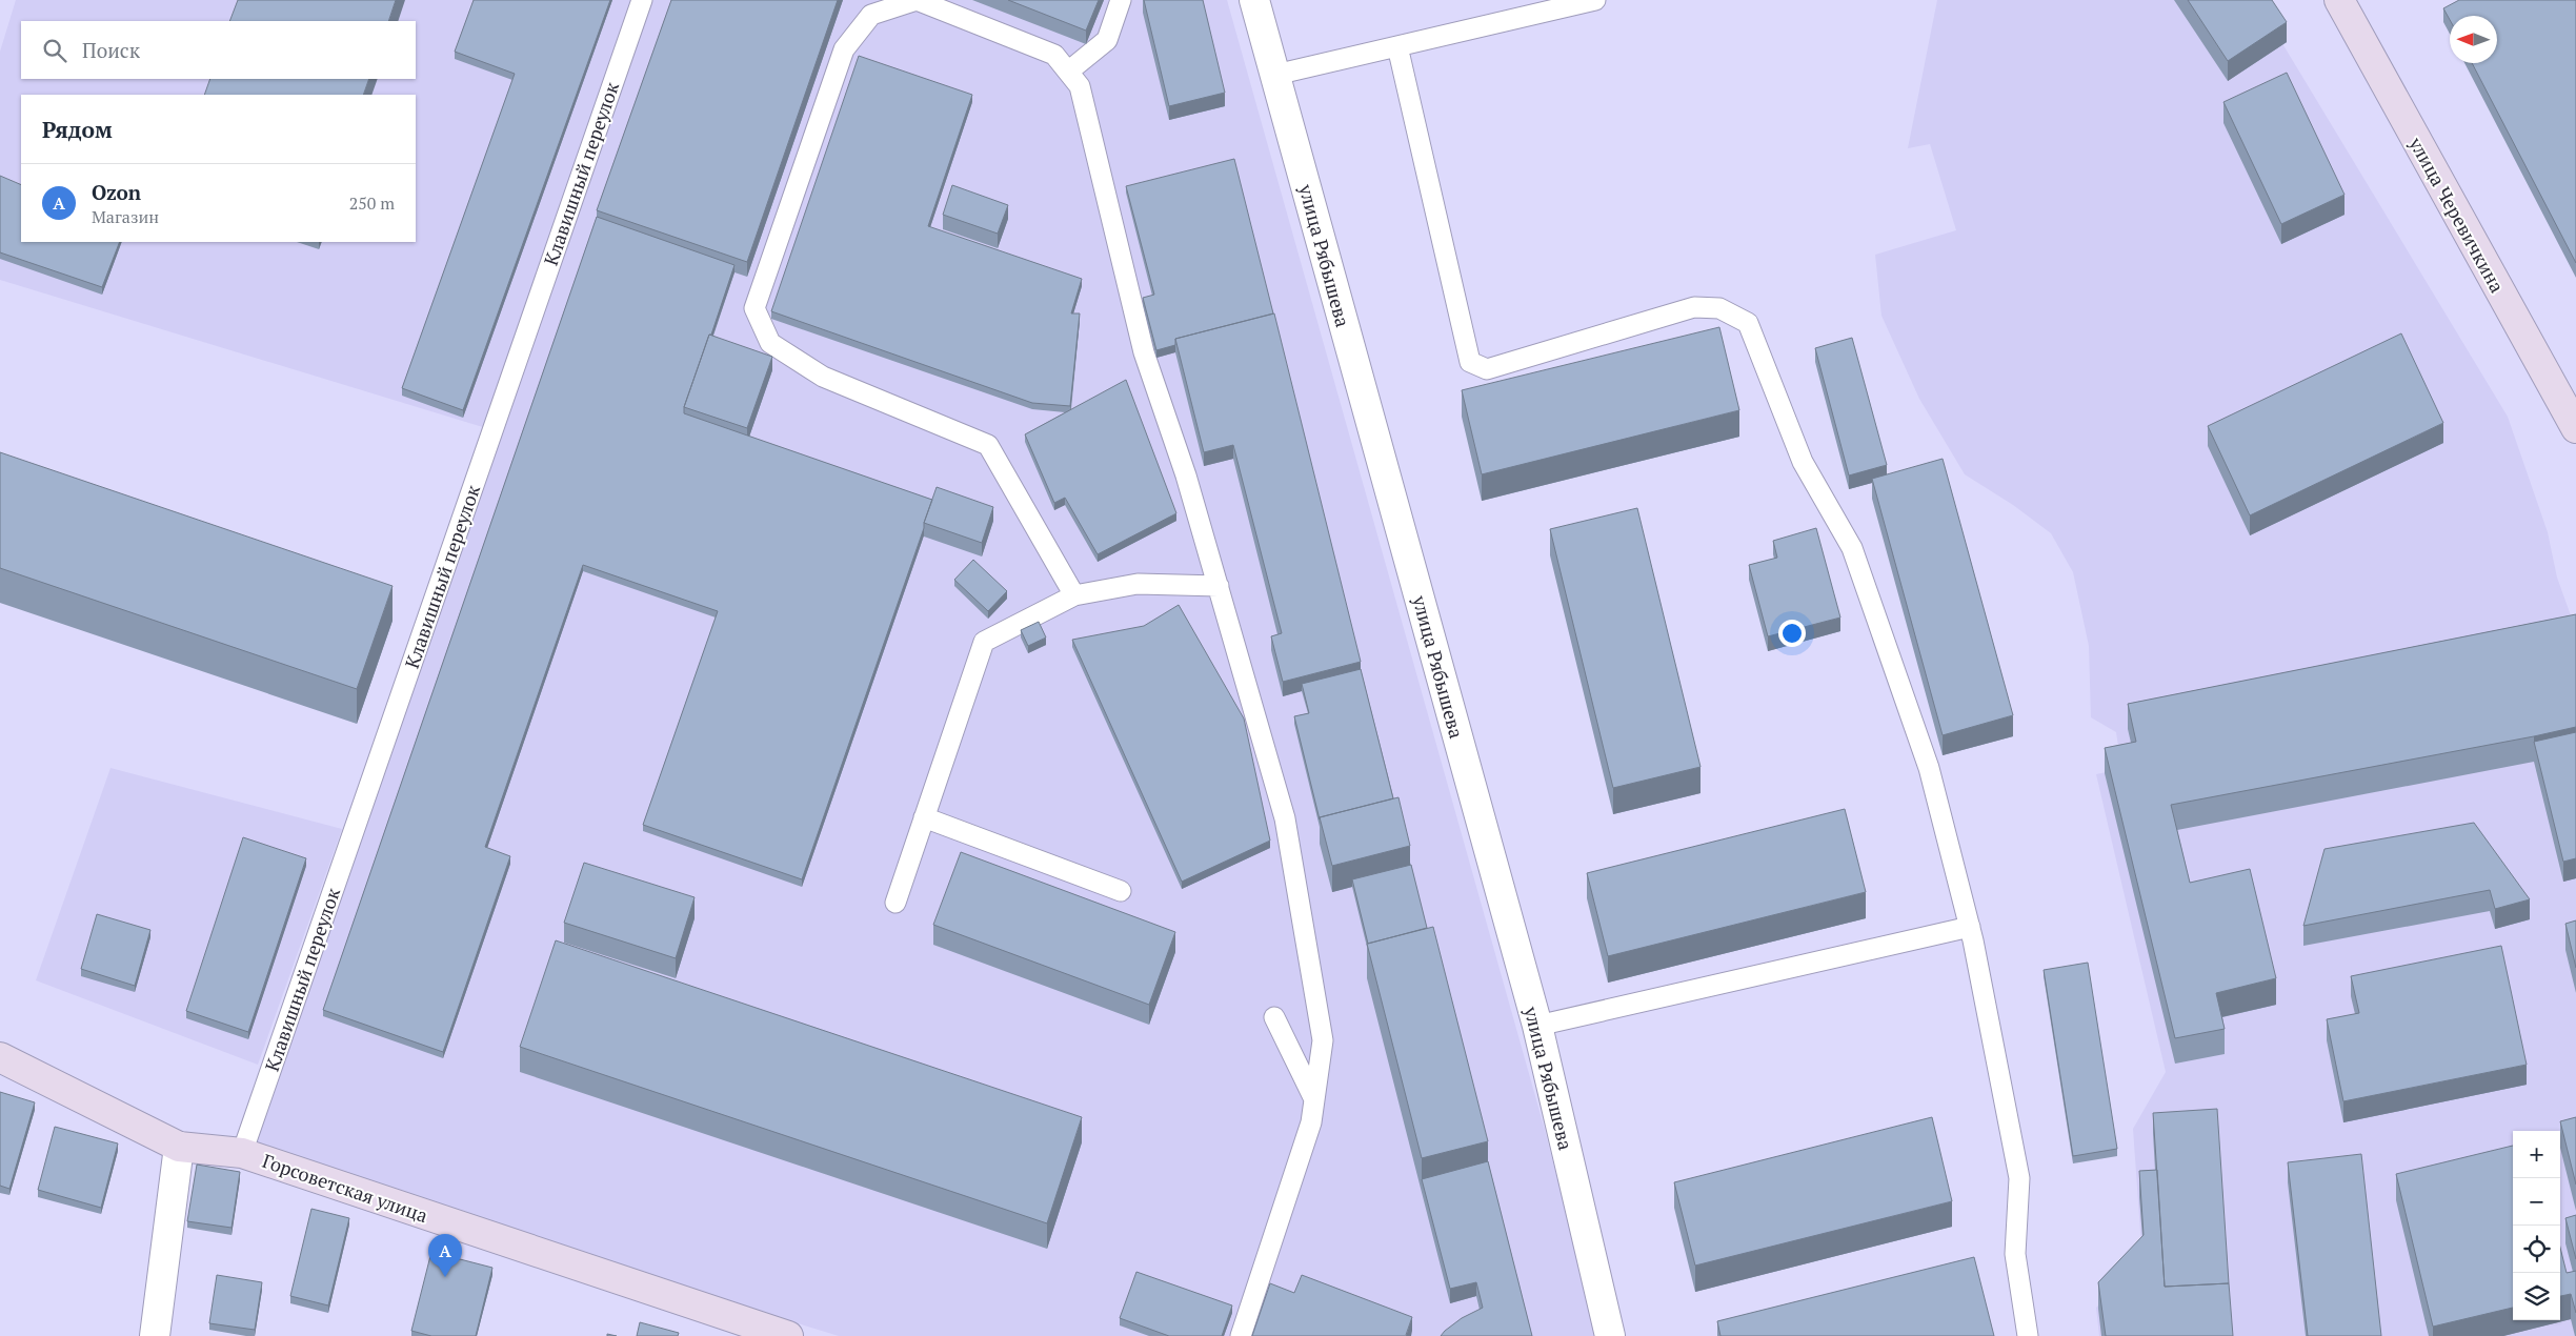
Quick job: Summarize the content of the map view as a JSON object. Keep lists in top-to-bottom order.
{
  "streets": {
    "street": ["улица Черевичкина", "улица Рябышева", "Горсоветская улица"],
    "lane": ["Клавишный переулок"]
  },
  "crossings": [
    ["Клавишный переулок", "Горсоветская улица"]
  ],
  "north": "left",
  "page": {
    "search": "Поиск",
    "heading": "Рядом",
    "list": [
      {
        "mark": "A",
        "name": "Ozon",
        "note": "Магазин",
        "value": "250 m"
      }
    ],
    "map_buttons": ["+", "−"],
    "pins": "A"
  }
}
